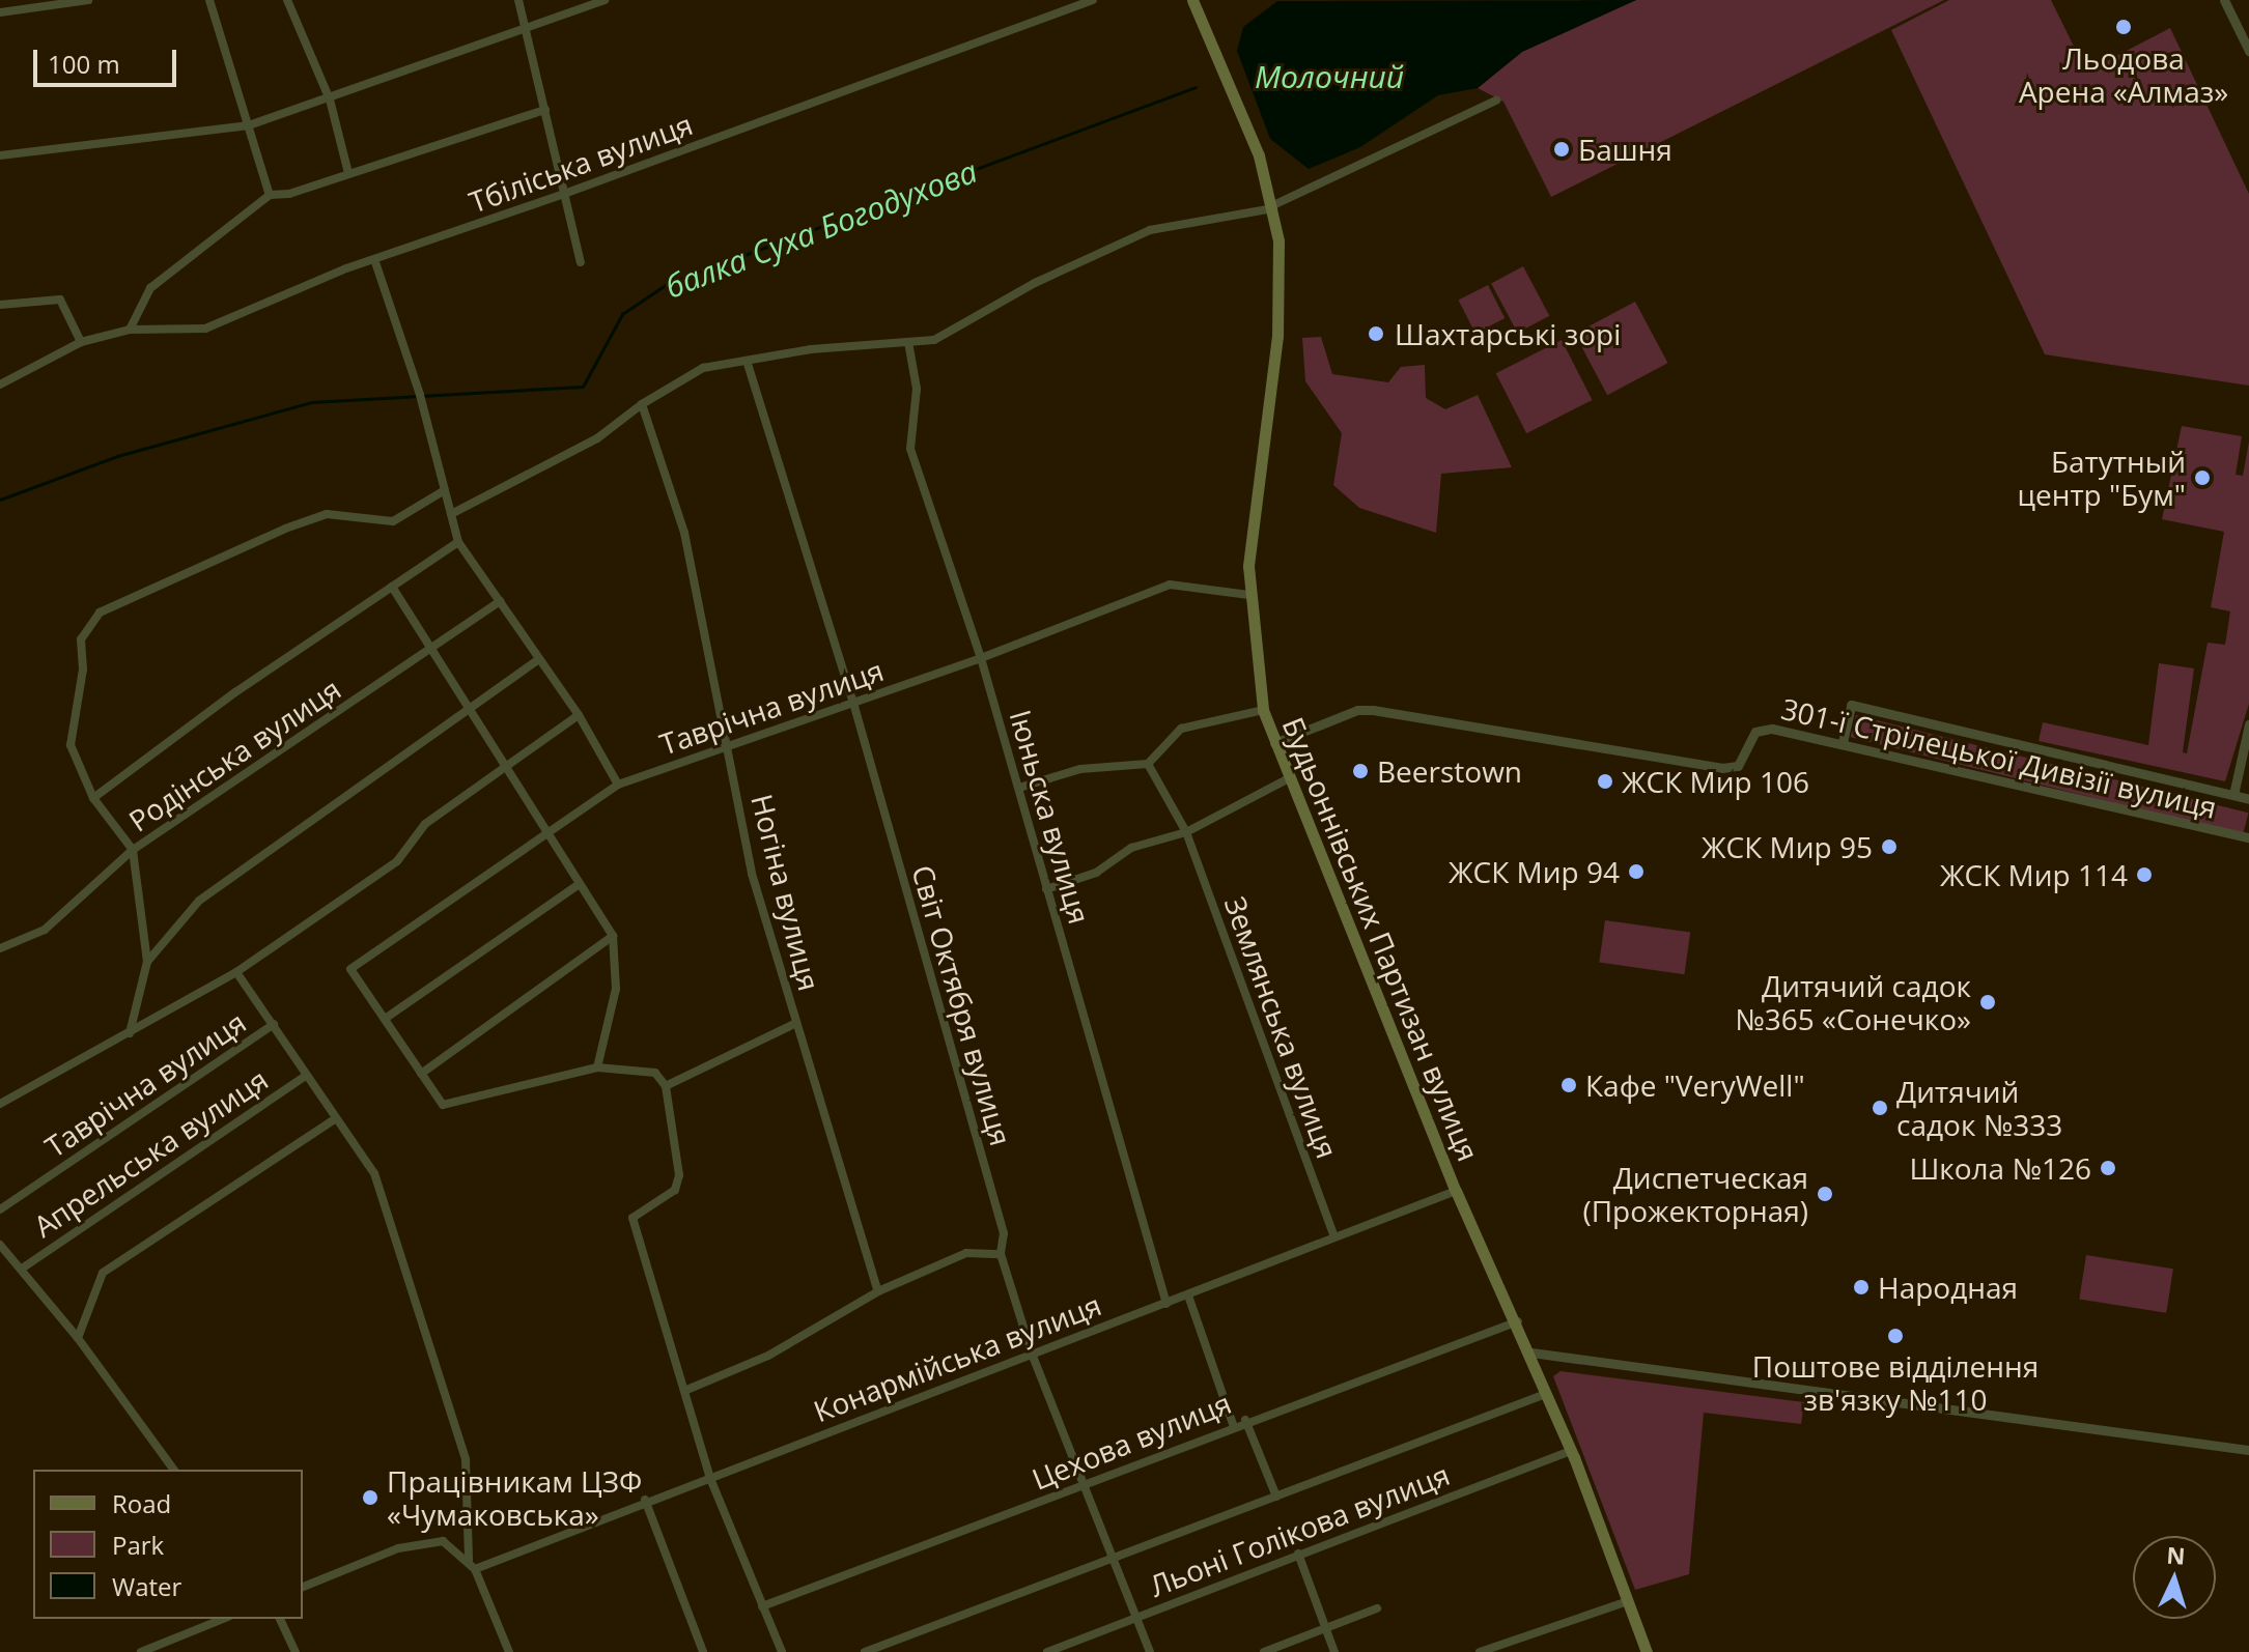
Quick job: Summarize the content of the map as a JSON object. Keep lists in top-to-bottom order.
{
  "streets": {
    "main road": ["Будьоннівських Партизан вулиця"],
    "street": [
      "Тбіліська вулиця",
      "Таврічна вулиця",
      "Родінська вулиця",
      "301-ї Стрілецької Дивізії вулиця",
      "Iюньска вулиця",
      "Ногіна вулиця",
      "Світ Октября вулиця",
      "Землянська вулиця",
      "Апрельська вулиця",
      "Конармійська вулиця",
      "Цехова вулиця",
      "Льоні Голікова вулиця"
    ]
  },
  "crossings": [
    ["Таврічна вулиця", "Iюньска вулиця"],
    ["Таврічна вулиця", "Ногіна вулиця"],
    ["Таврічна вулиця", "Будьоннівських Партизан вулиця"],
    ["Таврічна вулиця", "Світ Октября вулиця"],
    ["301-ї Стрілецької Дивізії вулиця", "Будьоннівських Партизан вулиця"],
    ["Iюньска вулиця", "Конармійська вулиця"],
    ["Будьоннівських Партизан вулиця", "Конармійська вулиця"],
    ["Будьоннівських Партизан вулиця", "Цехова вулиця"],
    ["Будьоннівських Партизан вулиця", "Льоні Голікова вулиця"],
    ["Світ Октября вулиця", "Конармійська вулиця"],
    ["Світ Октября вулиця", "Цехова вулиця"],
    ["Світ Октября вулиця", "Льоні Голікова вулиця"],
    ["Землянська вулиця", "Конармійська вулиця"]
  ],
  "water": ["Молочний", "балка Суха Богодухова"],
  "places": [
    "Льодова Арена «Алмаз»",
    "Башня",
    "Шахтарські зорі",
    "Батутный центр \"Бум\"",
    "Beerstown",
    "ЖСК Мир 106",
    "ЖСК Мир 95",
    "ЖСК Мир 94",
    "ЖСК Мир 114",
    "Дитячий садок №365 «Сонечко»",
    "Кафе \"VeryWell\"",
    "Дитячий садок №333",
    "Школа №126",
    "Диспетческая (Прожекторная)",
    "Народная",
    "Поштове відділення зв'язку №110",
    "Працівникам ЦЗФ «Чумаковська»"
  ],
  "legend": ["Road", "Park", "Water"],
  "scale_bar": "100 m",
  "north": "top"
}
